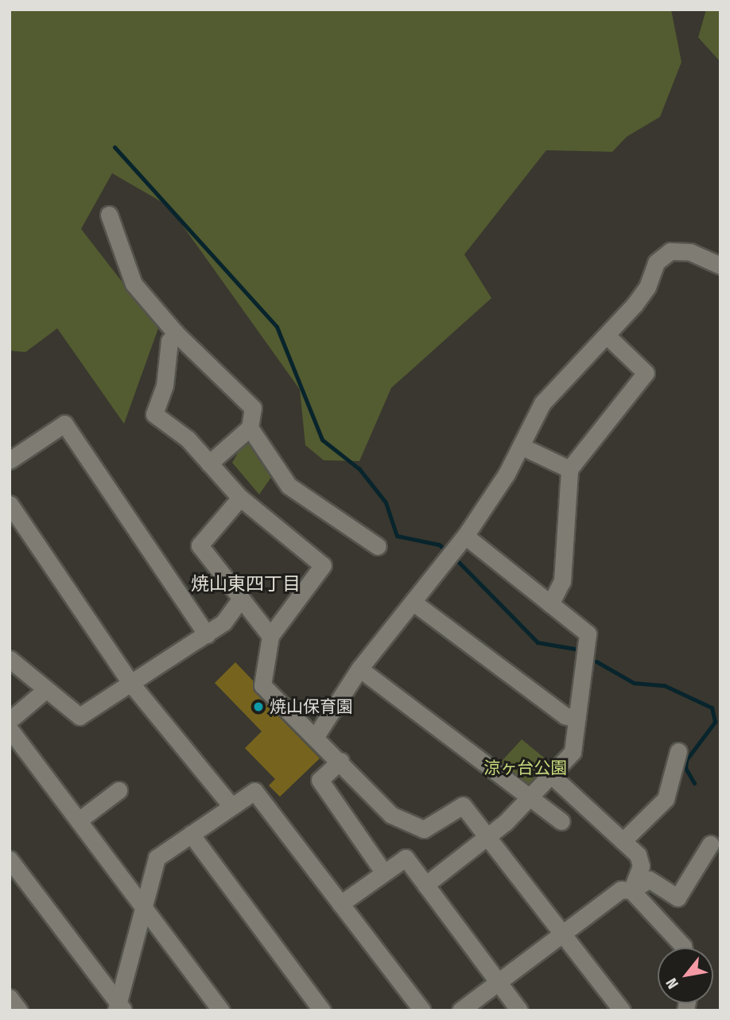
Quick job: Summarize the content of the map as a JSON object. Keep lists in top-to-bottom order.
{
  "districts": ["焼山東四丁目"],
  "parks": ["涼ヶ台公園"],
  "places": ["焼山保育園"],
  "north": "bottom left"
}
